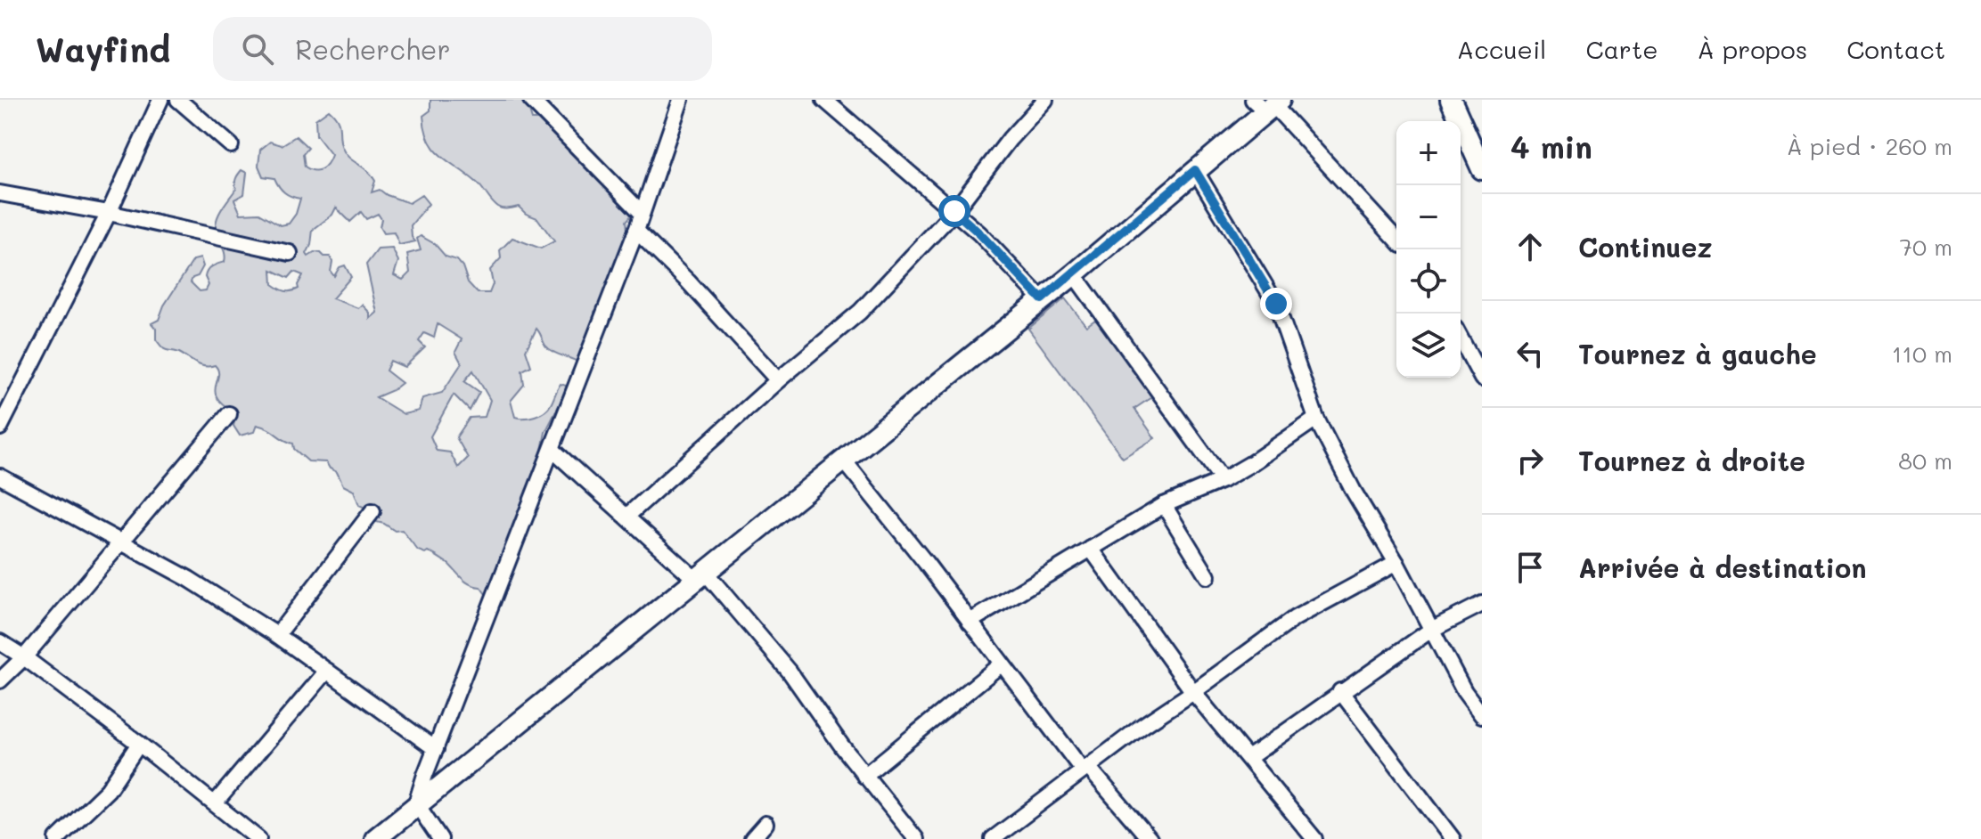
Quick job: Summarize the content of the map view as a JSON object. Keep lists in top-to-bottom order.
{
  "page": {
    "header": "Wayfind",
    "search": "Rechercher",
    "nav": [
      "Accueil",
      "Carte",
      "À propos",
      "Contact"
    ],
    "heading": ["4 min", "À pied · 260 m"],
    "map_buttons": ["+", "−"],
    "list": [
      ["Continuez", "70 m"],
      ["Tournez à gauche", "110 m"],
      ["Tournez à droite", "80 m"],
      "Arrivée à destination"
    ]
  }
}
